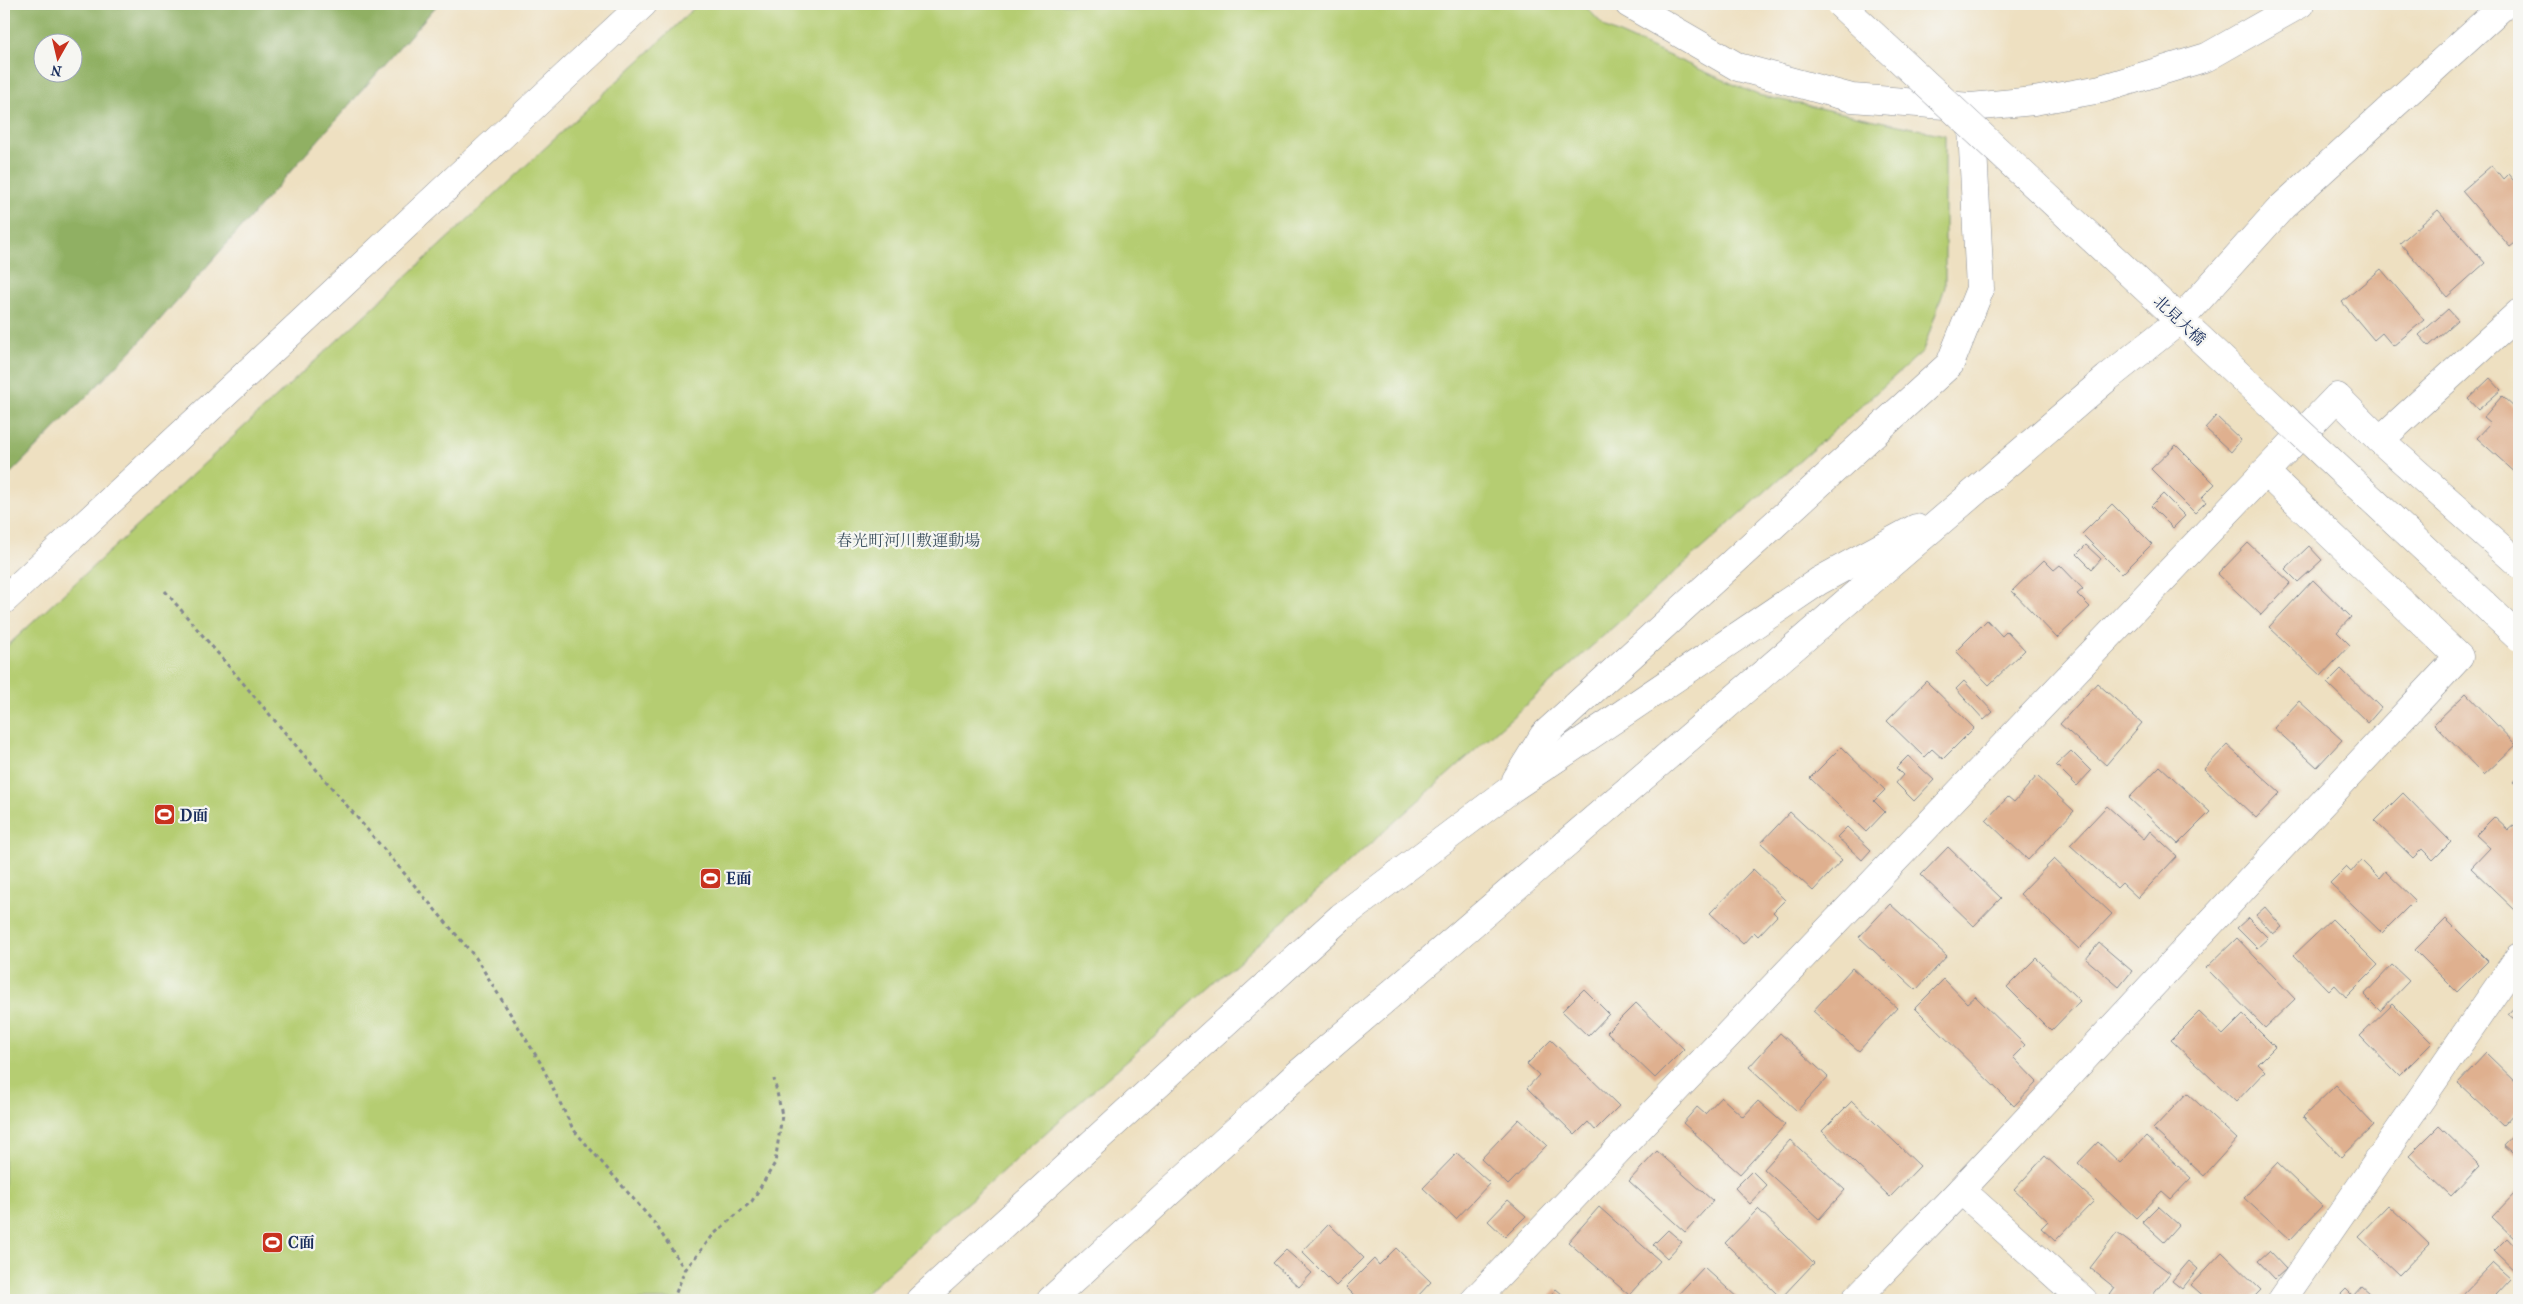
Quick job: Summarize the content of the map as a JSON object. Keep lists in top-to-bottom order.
{
  "streets": {
    "street": ["北見大橋"]
  },
  "parks": ["春光町河川敷運動場"],
  "places": {
    "sports": ["D面", "E面", "C面"]
  },
  "north": "bottom"
}
